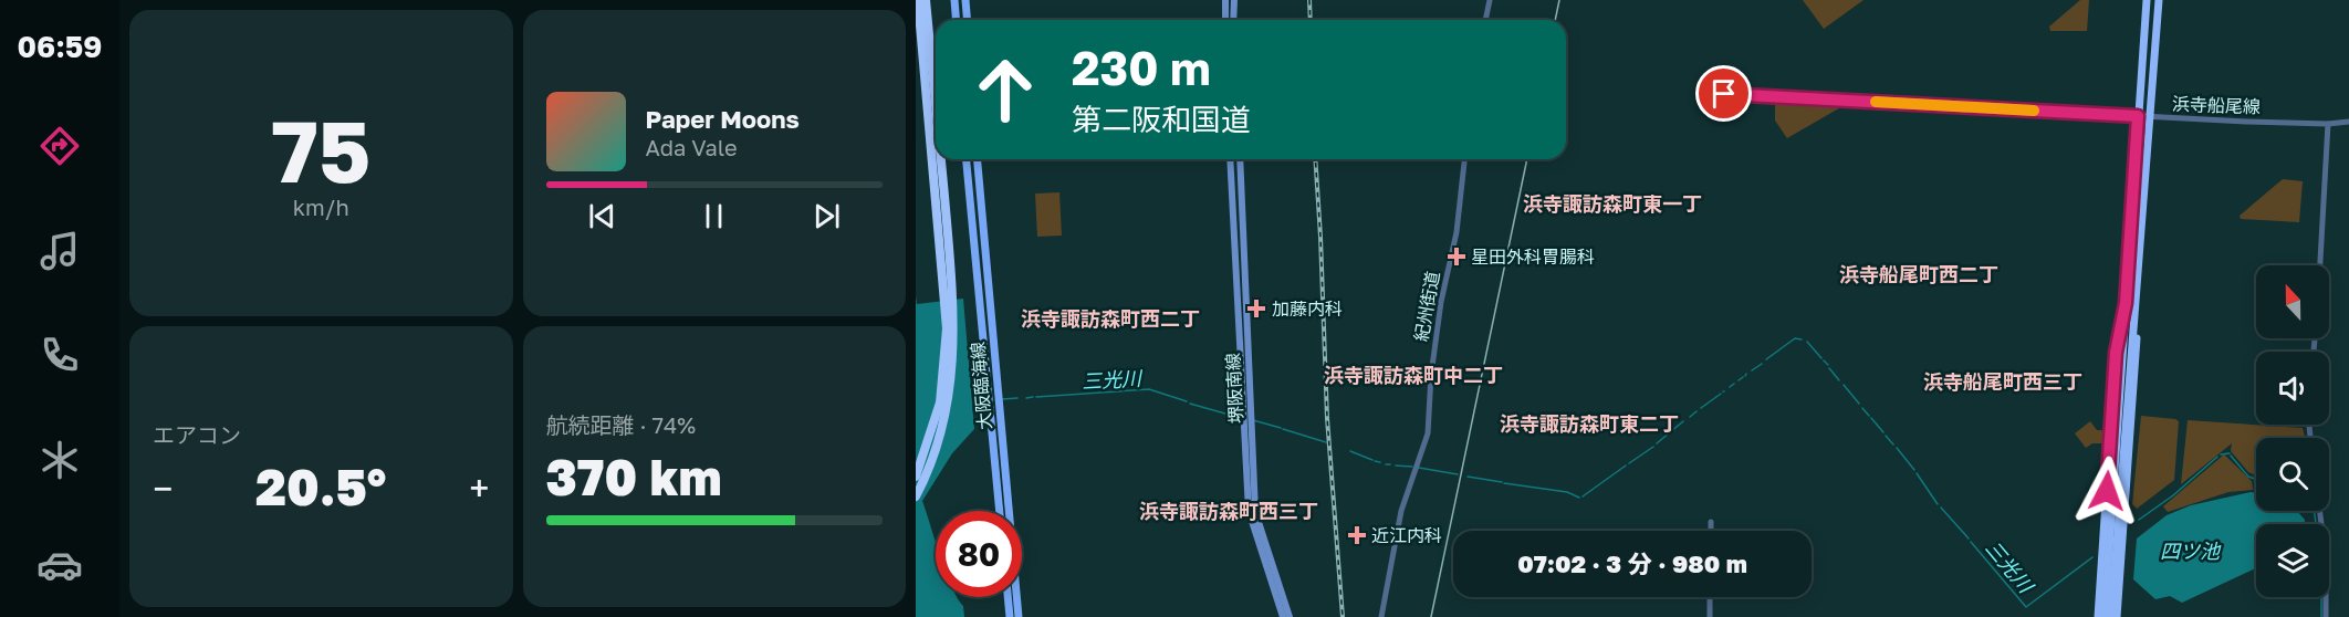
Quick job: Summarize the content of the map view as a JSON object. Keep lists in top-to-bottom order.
{
  "streets": {
    "main road": ["大阪臨海線", "堺阪南線"],
    "street": ["浜寺船尾線", "紀州街道"]
  },
  "districts": [
    "浜寺諏訪森町東一丁",
    "浜寺船尾町西二丁",
    "浜寺諏訪森町西二丁",
    "浜寺諏訪森町中二丁",
    "浜寺船尾町西三丁",
    "浜寺諏訪森町東二丁",
    "浜寺諏訪森町西三丁"
  ],
  "water": ["三光川", "四ツ池"],
  "places": {
    "health": ["星田外科胃腸科", "加藤内科", "近江内科"]
  },
  "north": "top",
  "page": {
    "tabs": "06:59",
    "tile": [
      ["75", "km/h"],
      "エアコン",
      ["航続距離 · 74%", "370 km"]
    ],
    "turn": ["230 m", "第二阪和国道"],
    "song": ["Paper Moons", "Ada Vale"],
    "heat": ["−", "20.5°", "+"],
    "limit": "80",
    "trip": "07:02 · 3 分 · 980 m"
  }
}
